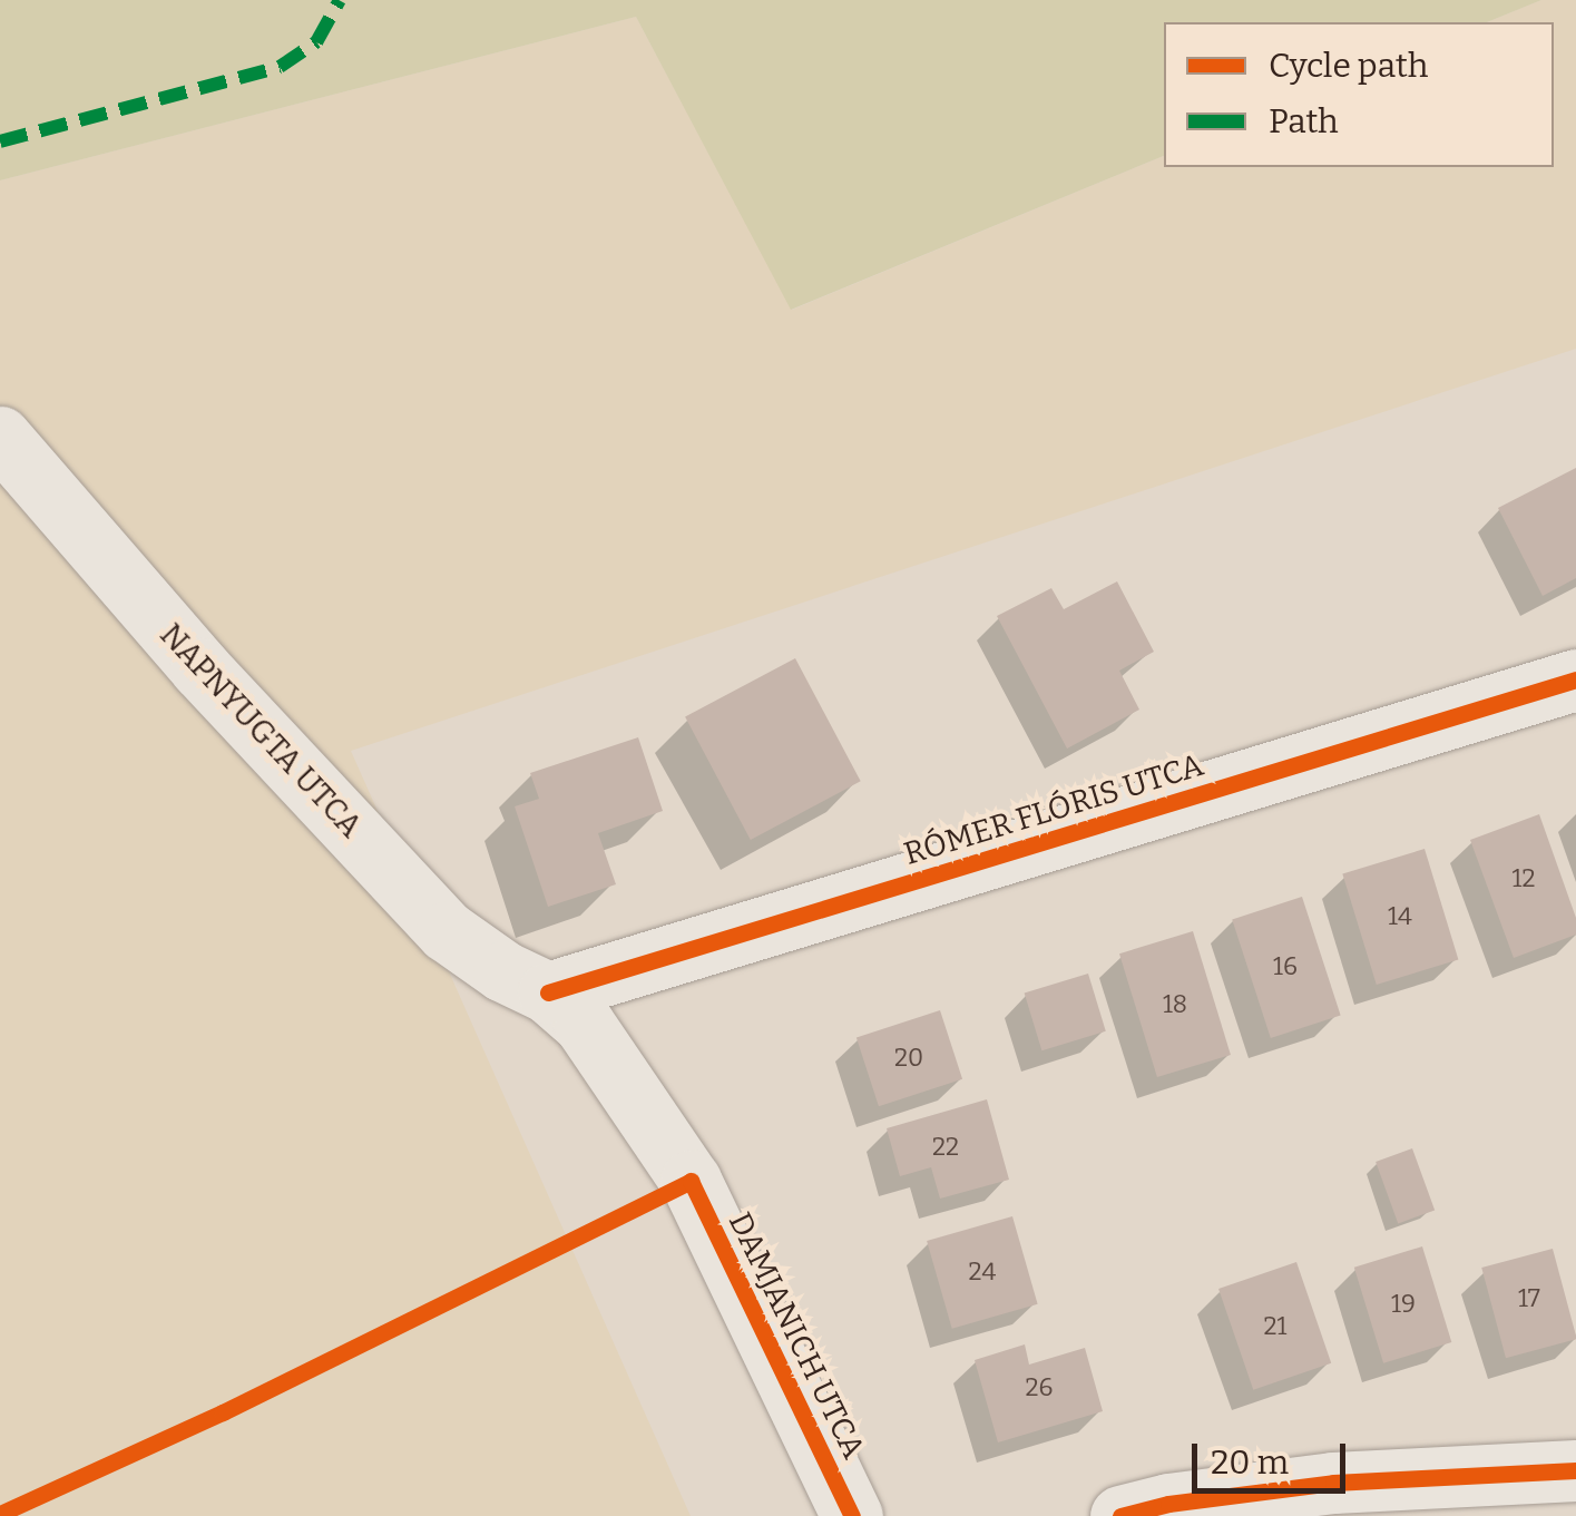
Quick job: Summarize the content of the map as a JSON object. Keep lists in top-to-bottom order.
{
  "streets": {
    "street": ["NAPNYUGTA UTCA", "RÓMER FLÓRIS UTCA", "DAMJANICH UTCA"]
  },
  "crossings": [
    ["NAPNYUGTA UTCA", "RÓMER FLÓRIS UTCA"],
    ["NAPNYUGTA UTCA", "DAMJANICH UTCA"],
    ["RÓMER FLÓRIS UTCA", "DAMJANICH UTCA"]
  ],
  "house_numbers": [
    "12",
    "14",
    "16",
    "18",
    "20",
    "22",
    "24",
    "17",
    "19",
    "21",
    "26"
  ],
  "legend": ["Cycle path", "Path"],
  "scale_bar": "20 m"
}
